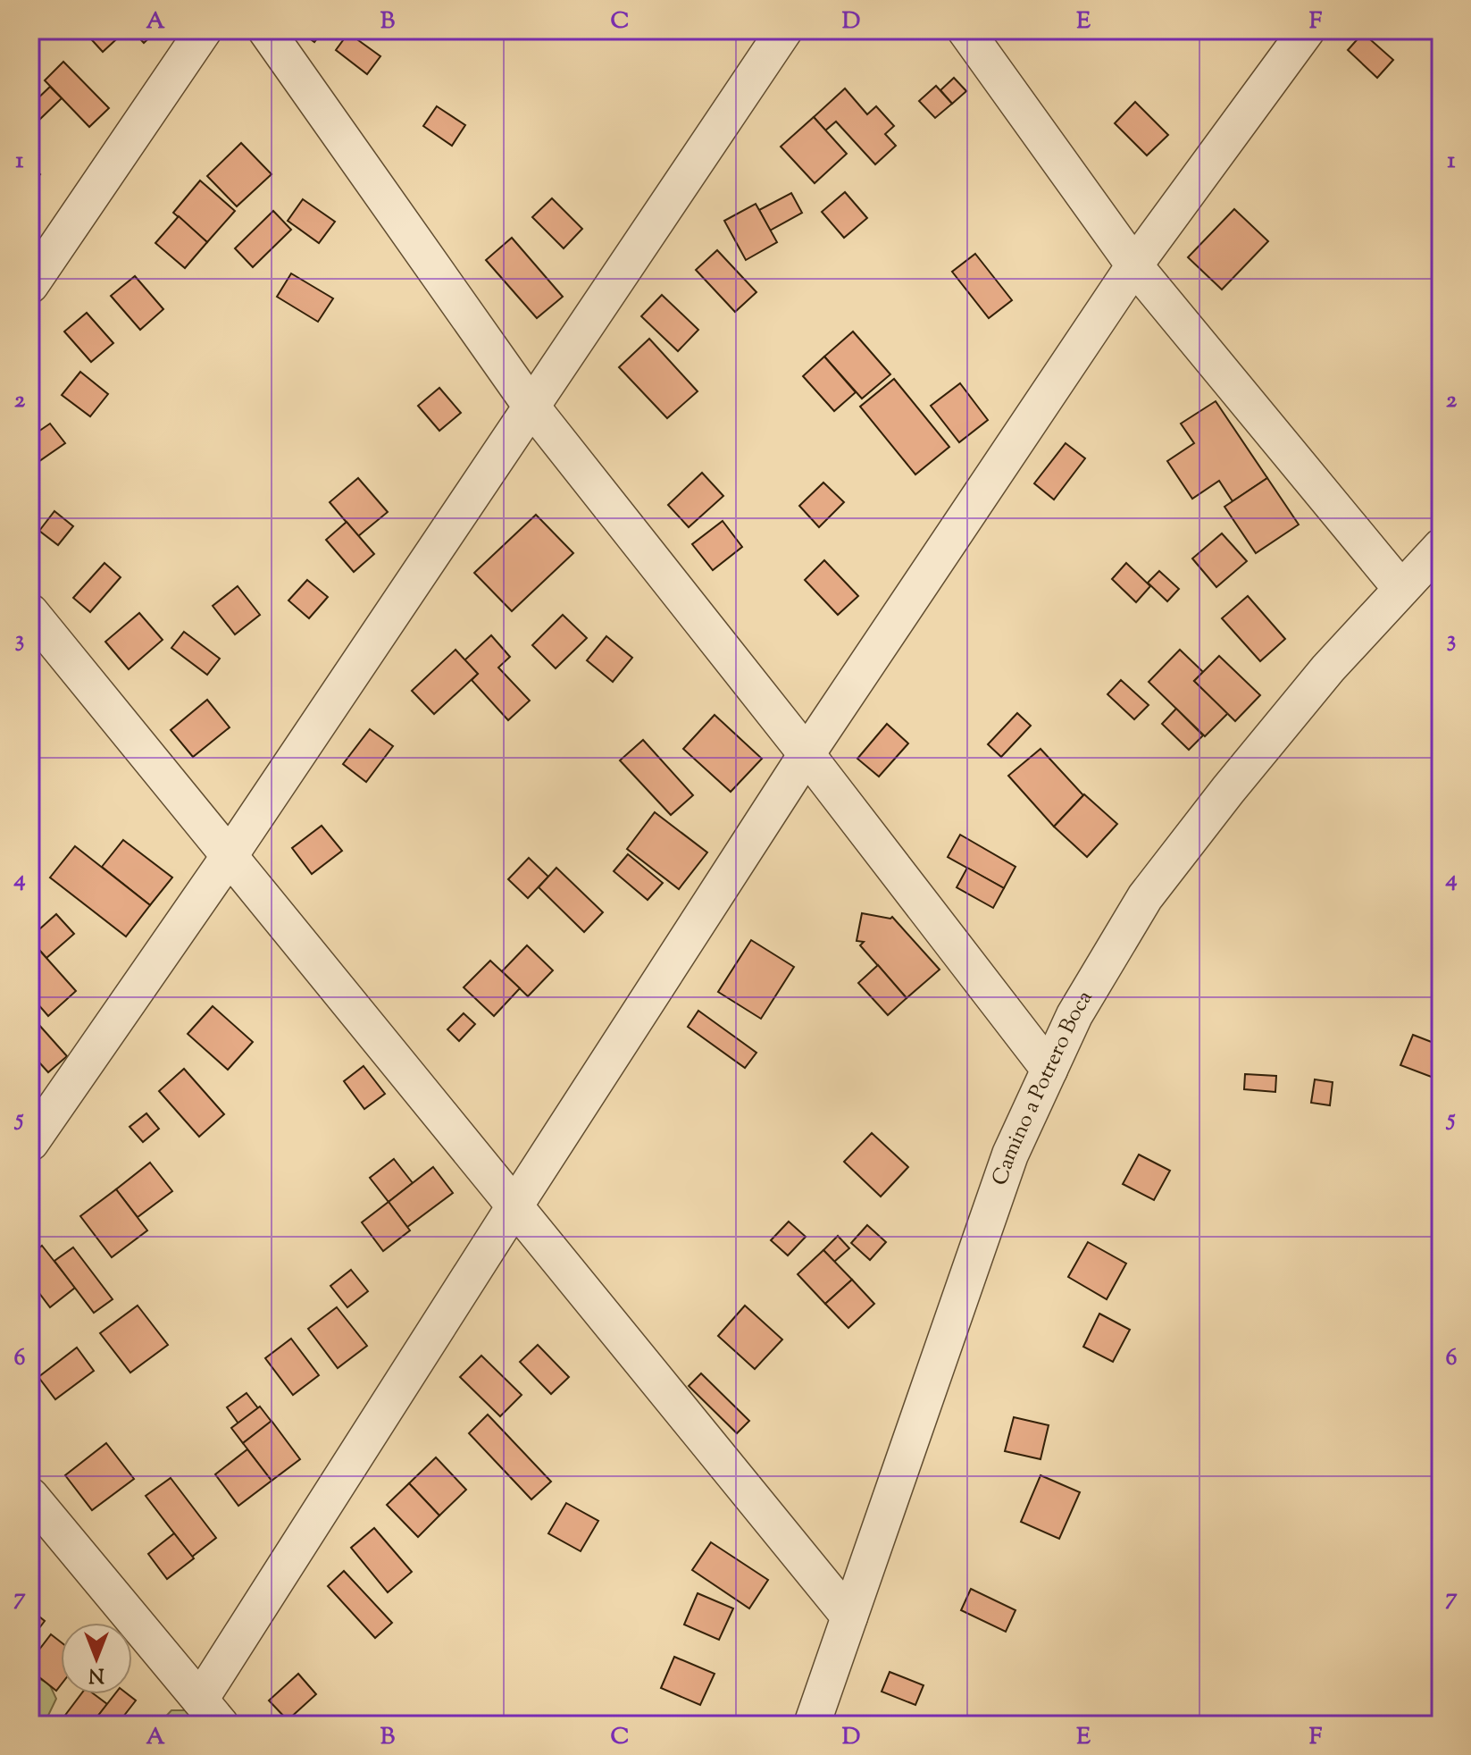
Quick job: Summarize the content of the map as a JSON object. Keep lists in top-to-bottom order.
{
  "streets": {
    "street": ["Camino a Potrero Boca"]
  },
  "north": "bottom",
  "grid": {
    "columns": [
      "A",
      "B",
      "C",
      "D",
      "E",
      "F"
    ],
    "rows": [
      "1",
      "2",
      "3",
      "4",
      "5",
      "6",
      "7"
    ]
  }
}
